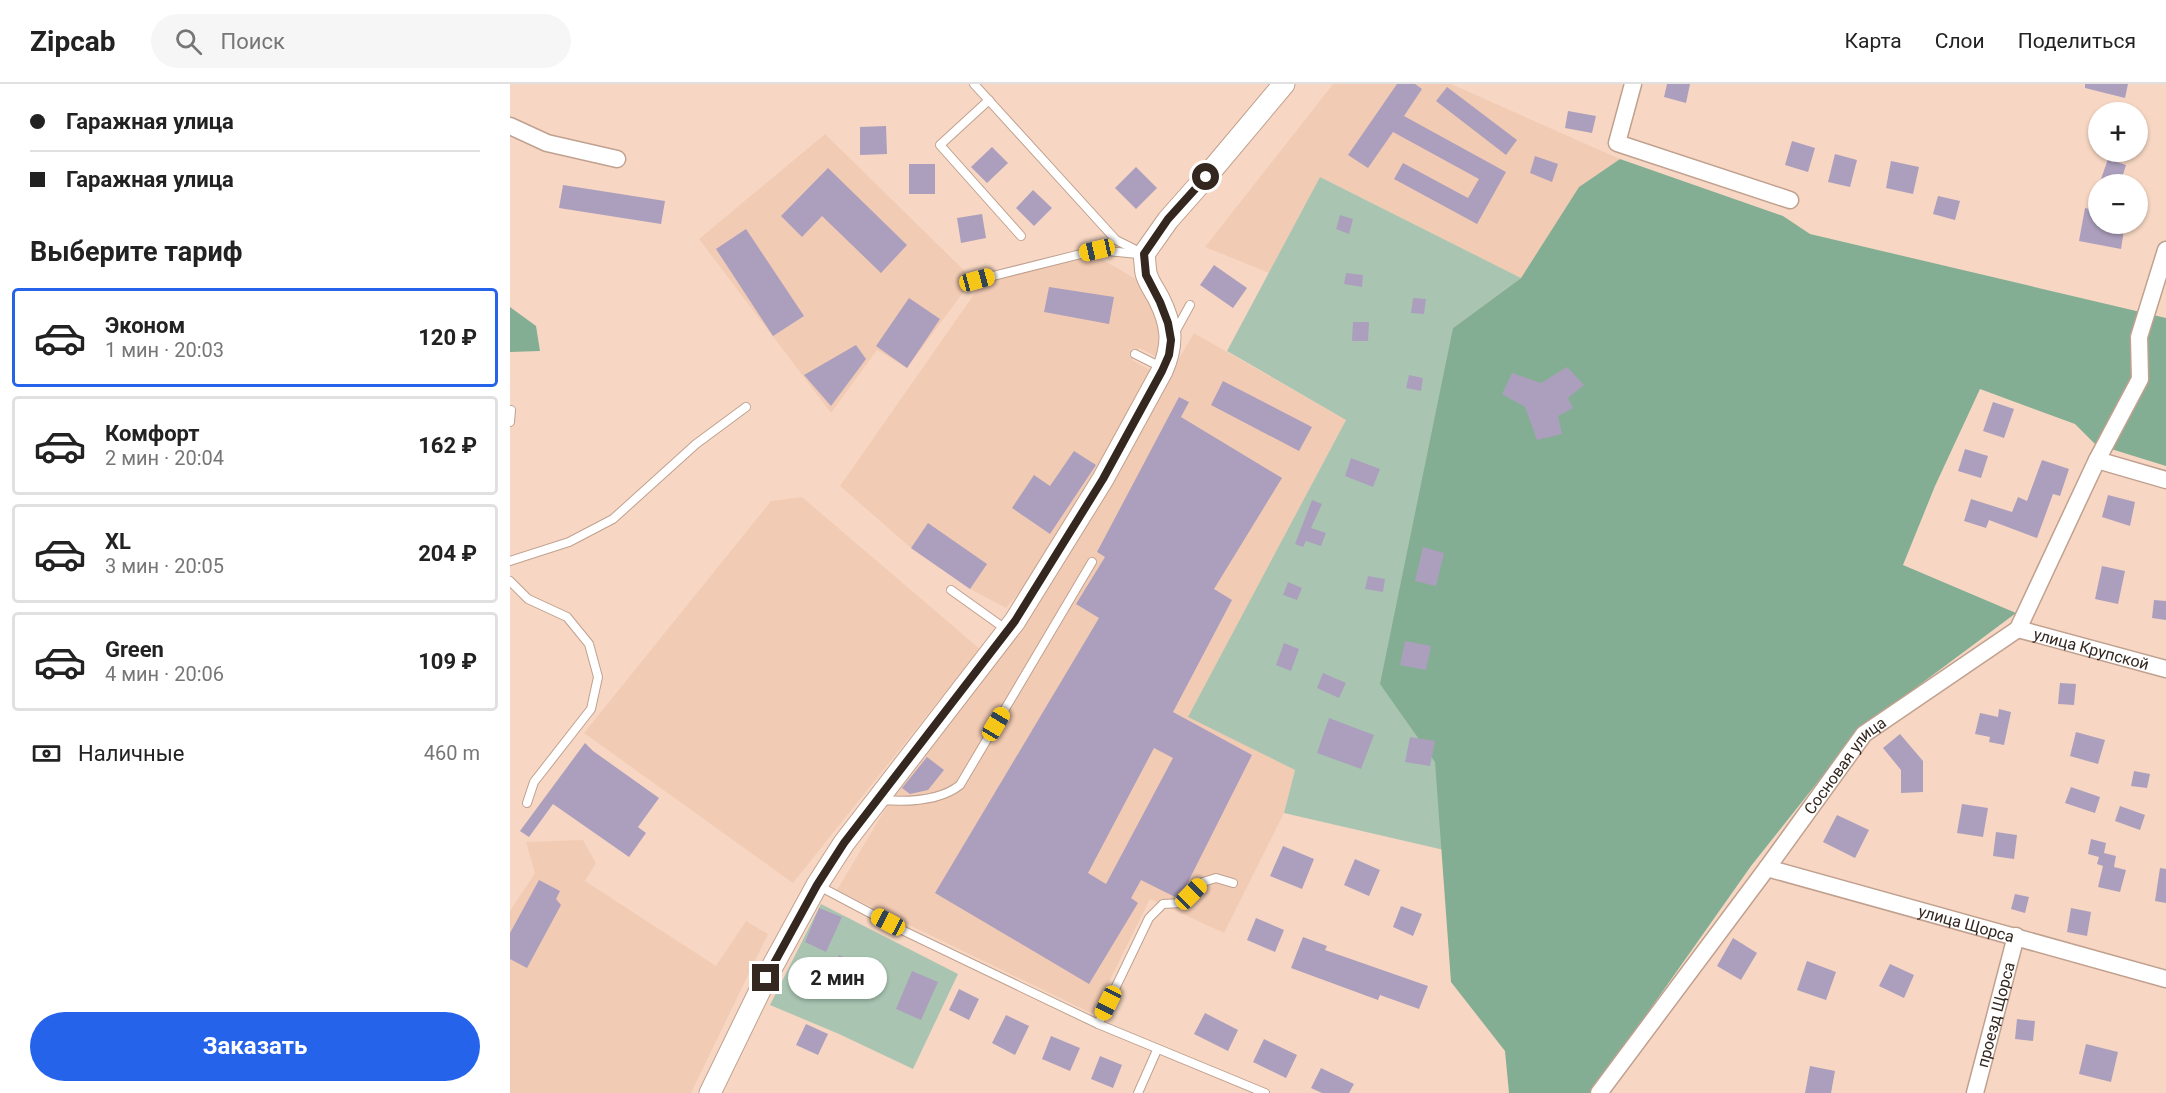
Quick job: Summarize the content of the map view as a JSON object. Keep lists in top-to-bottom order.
{
  "streets": {
    "street": [
      "улица Крупской",
      "Сосновая улица",
      "улица Щорса",
      "проезд Щорса"
    ]
  },
  "crossings": [
    ["улица Крупской", "Сосновая улица"],
    ["Сосновая улица", "улица Щорса"],
    ["улица Щорса", "проезд Щорса"]
  ],
  "page": {
    "header": "Zipcab",
    "search": "Поиск",
    "nav": ["Карта", "Слои", "Поделиться"],
    "banner": ["Гаражная улица", "Гаражная улица"],
    "map_buttons": ["+", "−"],
    "heading": "Выберите тариф",
    "list": [
      {
        "name": "Эконом",
        "note": "1 мин · 20:03",
        "value": "120 ₽"
      },
      {
        "name": "Комфорт",
        "note": "2 мин · 20:04",
        "value": "162 ₽"
      },
      {
        "name": "XL",
        "note": "3 мин · 20:05",
        "value": "204 ₽"
      },
      {
        "name": "Green",
        "note": "4 мин · 20:06",
        "value": "109 ₽"
      }
    ],
    "pay": ["Наличные", "460 m"],
    "bubble": "2 мин",
    "buttons": "Заказать"
  }
}
